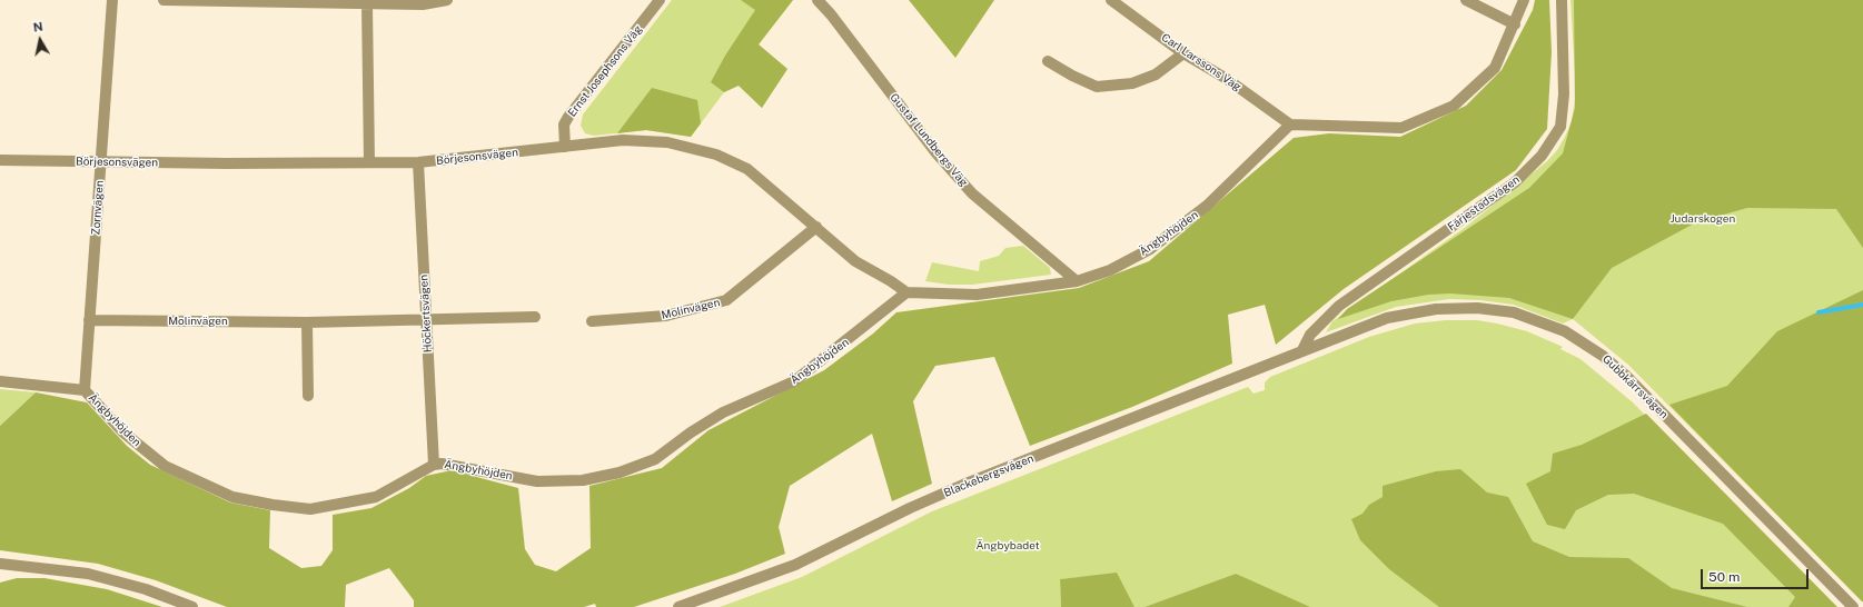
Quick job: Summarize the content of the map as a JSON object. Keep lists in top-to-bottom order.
{
  "streets": {
    "street": [
      "Carl Larssons Väg",
      "Ernst Josephsons Väg",
      "Gustaf Lundbergs Väg",
      "Börjesonsvägen",
      "Färjestadsvägen",
      "Zornvägen",
      "Ängbyhöjden",
      "Molinvägen",
      "Höckertsvägen",
      "Gubbkärrsvägen",
      "Blackebergsvägen"
    ]
  },
  "crossings": [
    ["Carl Larssons Väg", "Ängbyhöjden"],
    ["Ernst Josephsons Väg", "Börjesonsvägen"],
    ["Gustaf Lundbergs Väg", "Ängbyhöjden"],
    ["Börjesonsvägen", "Zornvägen"],
    ["Börjesonsvägen", "Ängbyhöjden"],
    ["Börjesonsvägen", "Molinvägen"],
    ["Börjesonsvägen", "Höckertsvägen"],
    ["Färjestadsvägen", "Gubbkärrsvägen"],
    ["Färjestadsvägen", "Blackebergsvägen"],
    ["Zornvägen", "Ängbyhöjden"],
    ["Zornvägen", "Molinvägen"],
    ["Ängbyhöjden", "Höckertsvägen"],
    ["Molinvägen", "Höckertsvägen"],
    ["Gubbkärrsvägen", "Blackebergsvägen"]
  ],
  "parks": ["Judarskogen", "Ängbybadet"],
  "scale_bar": "50 m",
  "north": "top"
}
